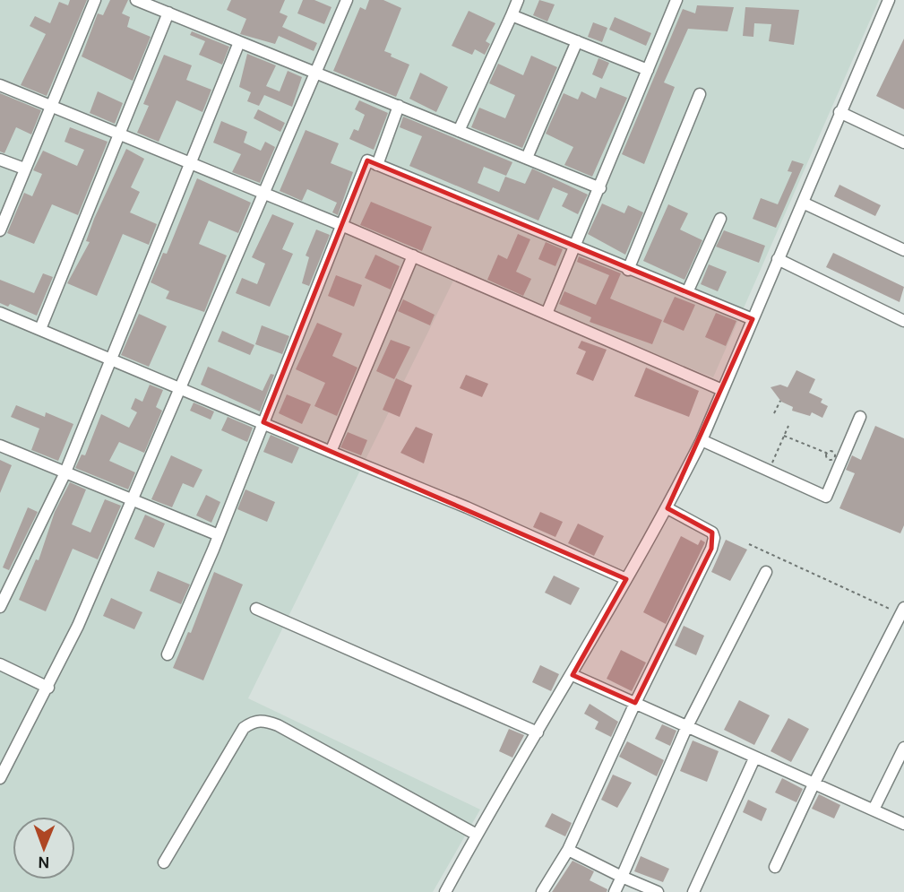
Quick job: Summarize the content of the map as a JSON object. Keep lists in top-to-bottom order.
{
  "north": "bottom"
}
